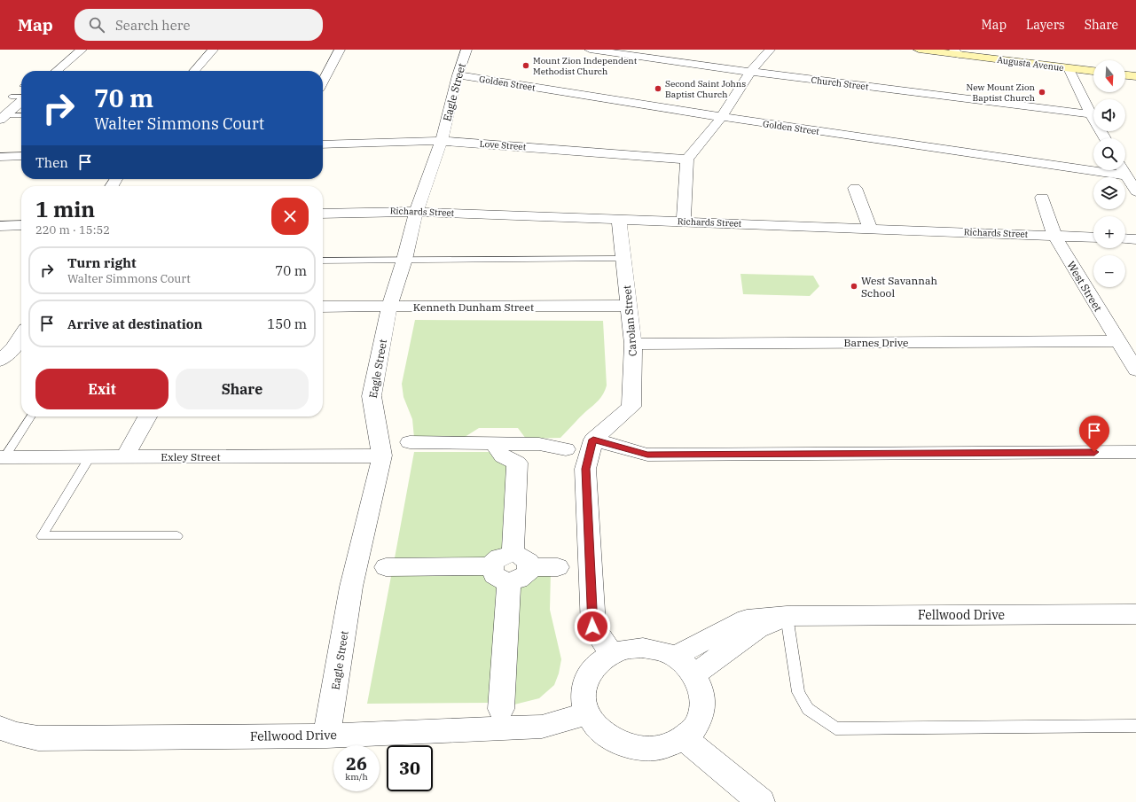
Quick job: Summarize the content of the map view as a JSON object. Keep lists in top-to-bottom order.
{
  "streets": {
    "main road": ["Augusta Avenue"],
    "street": [
      "Golden Street",
      "Church Street",
      "Eagle Street",
      "Love Street",
      "Richards Street",
      "West Street",
      "Kenneth Dunham Street",
      "Carolan Street",
      "Barnes Drive",
      "Exley Street",
      "Fellwood Drive"
    ]
  },
  "crossings": [
    ["Golden Street", "Eagle Street"],
    ["Eagle Street", "Love Street"],
    ["Eagle Street", "Richards Street"],
    ["Eagle Street", "Kenneth Dunham Street"],
    ["Eagle Street", "Exley Street"],
    ["Eagle Street", "Fellwood Drive"],
    ["Richards Street", "West Street"],
    ["Richards Street", "Carolan Street"],
    ["West Street", "Barnes Drive"],
    ["Kenneth Dunham Street", "Carolan Street"],
    ["Carolan Street", "Barnes Drive"]
  ],
  "places": [
    "Mount Zion Independent Methodist Church",
    "Second Saint Johns Baptist Church",
    "New Mount Zion Baptist Church",
    "West Savannah School"
  ],
  "north": "bottom",
  "page": {
    "header": "Map",
    "search": "Search here",
    "nav": ["Map", "Layers", "Share"],
    "map_buttons": ["+", "−"],
    "turn": ["70 m", "Walter Simmons Court"],
    "then": "Then",
    "heading": ["1 min", "220 m · 15:52"],
    "list": [
      {
        "name": "Turn right",
        "note": "Walter Simmons Court",
        "value": "70 m"
      },
      {
        "name": "Arrive at destination",
        "value": "150 m"
      }
    ],
    "buttons": ["Exit", "Share"],
    "speed": "26 km/h",
    "limit": "30"
  }
}
